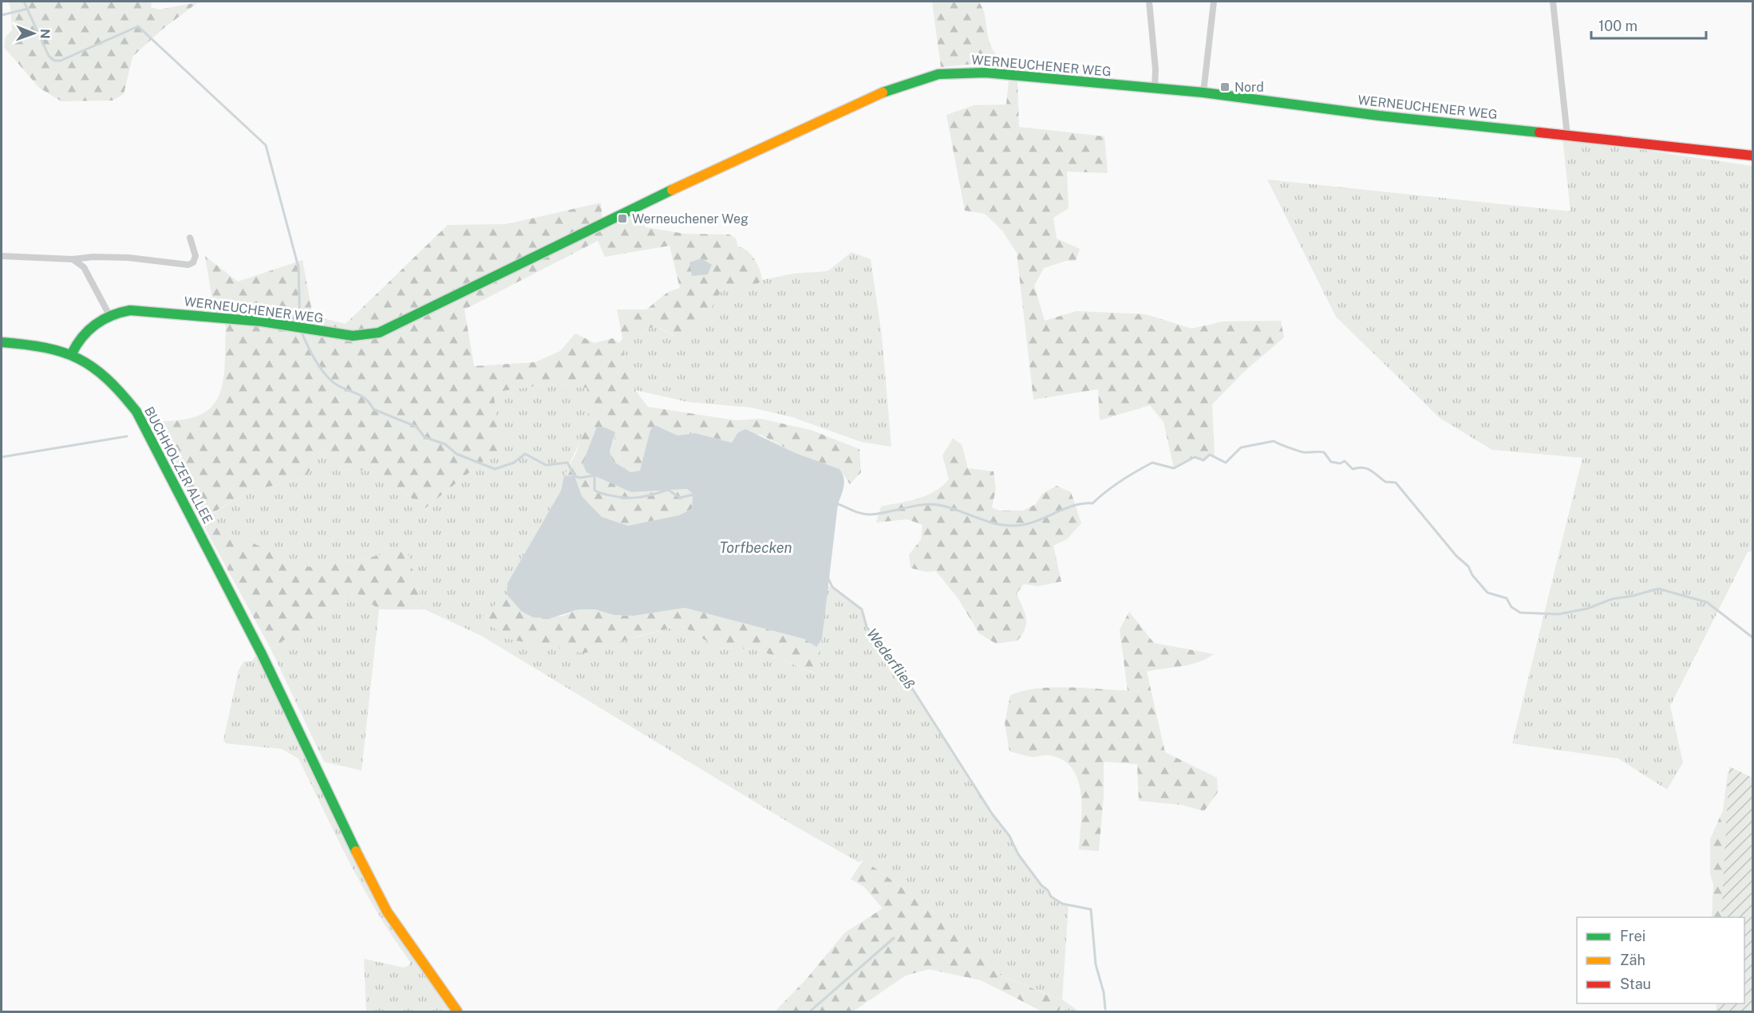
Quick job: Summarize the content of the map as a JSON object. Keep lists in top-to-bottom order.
{
  "streets": {
    "street": ["WERNEUCHENER WEG", "BUCHHOLZER ALLEE"]
  },
  "crossings": [
    ["WERNEUCHENER WEG", "BUCHHOLZER ALLEE"]
  ],
  "water": ["Torfbecken", "Wederfließ"],
  "places": {
    "transit": ["Nord", "Werneuchener Weg"]
  },
  "legend": ["Frei", "Zäh", "Stau"],
  "scale_bar": "100 m",
  "north": "right"
}
